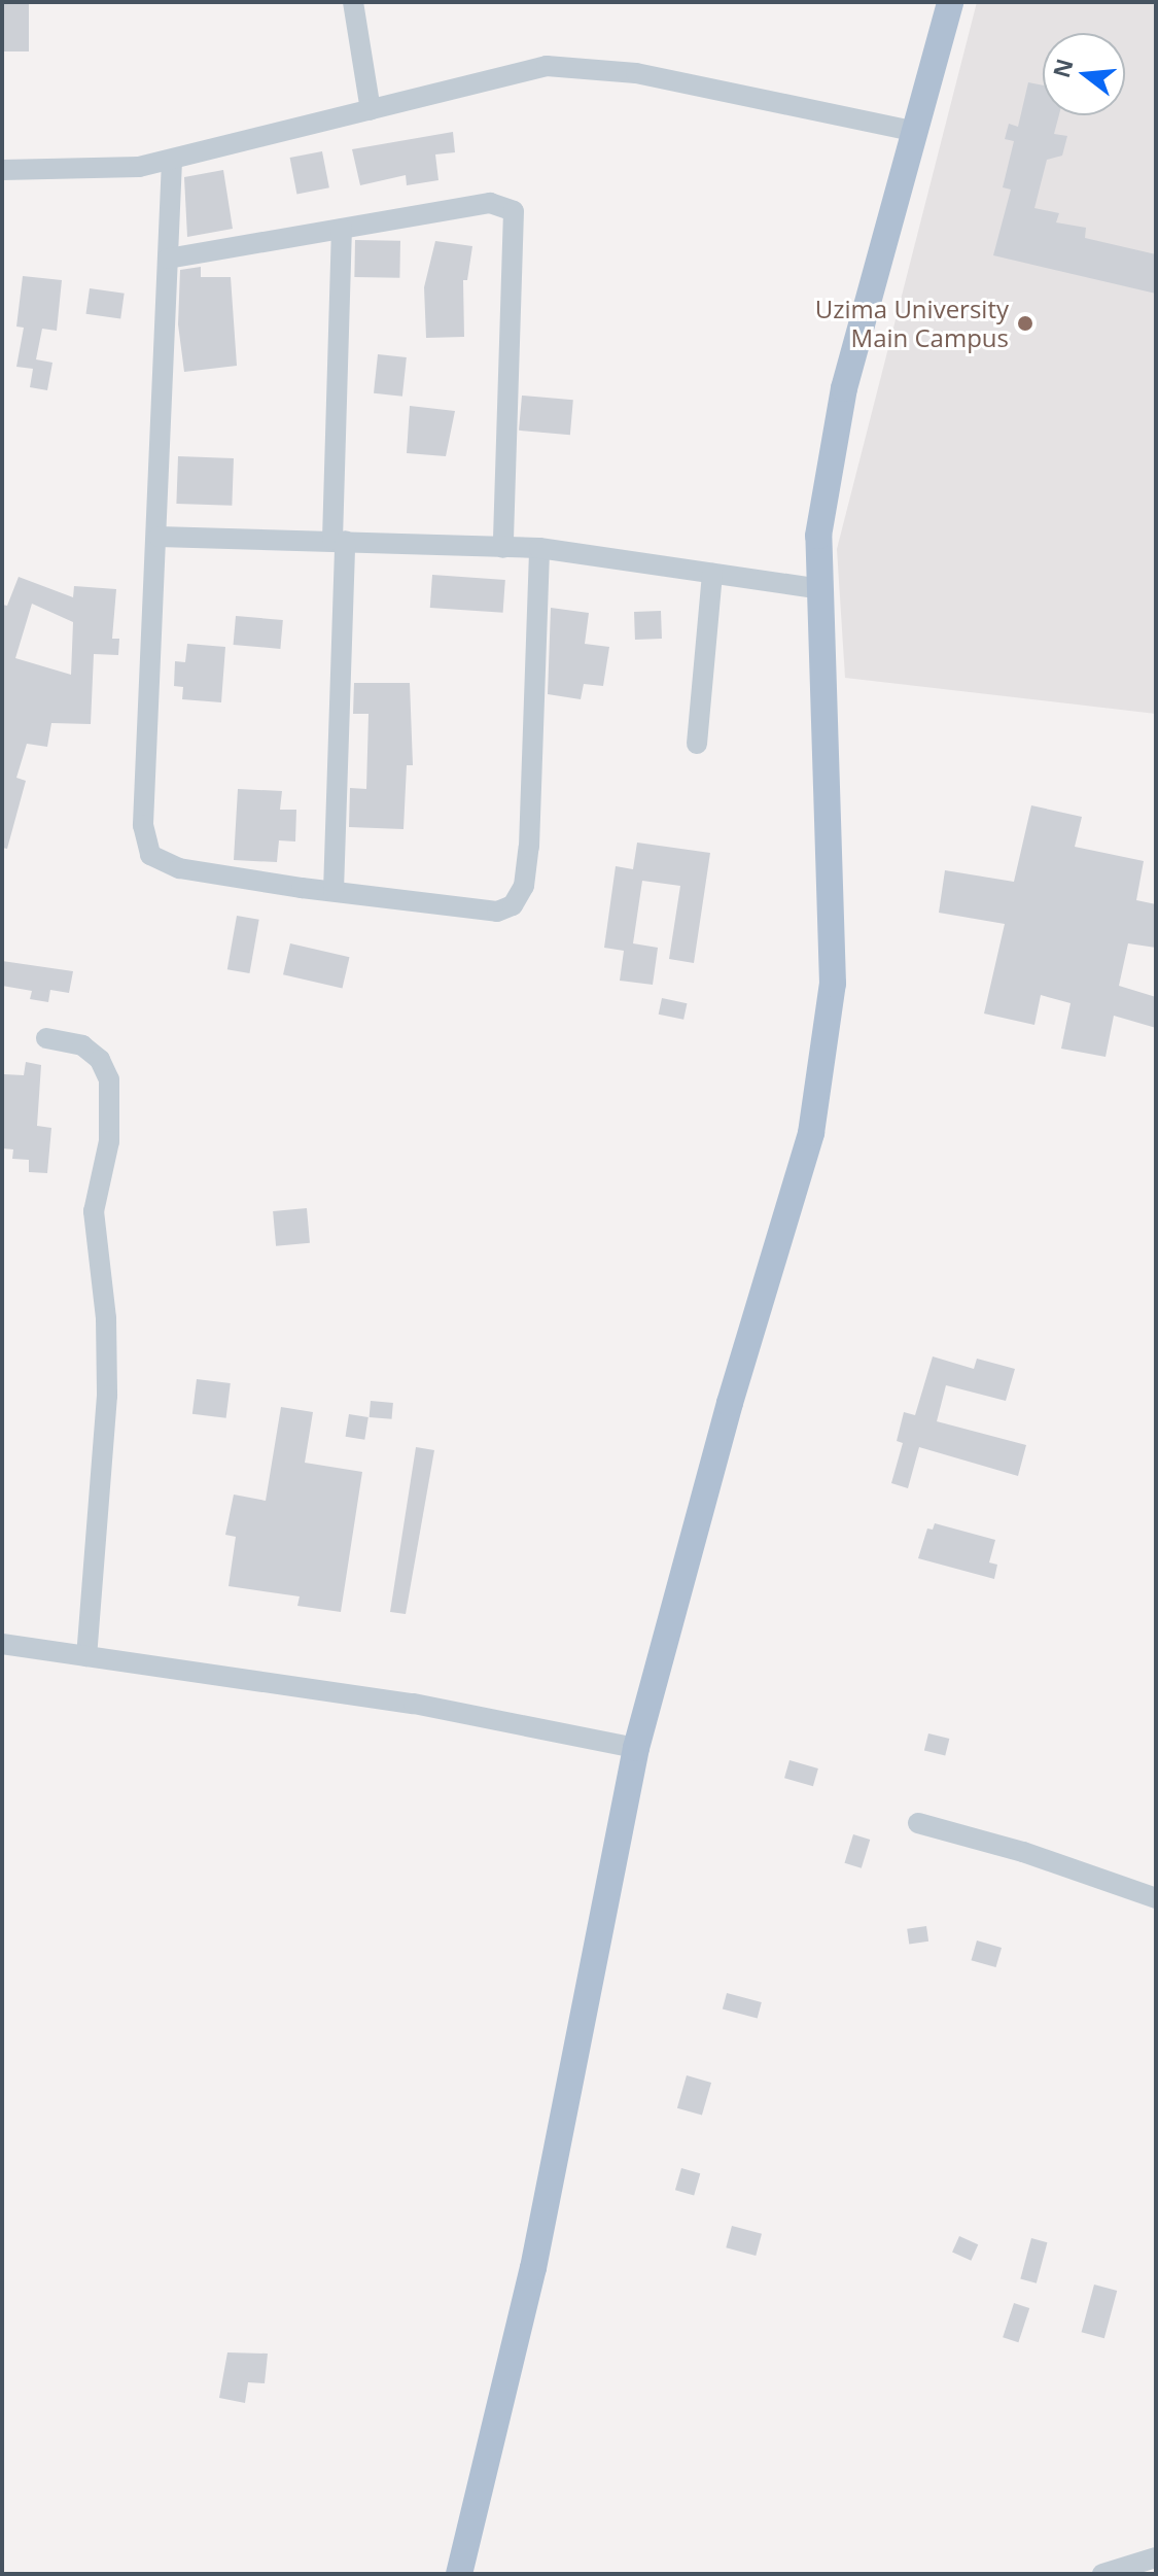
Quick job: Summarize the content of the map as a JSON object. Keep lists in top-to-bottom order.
{
  "places": ["Uzima University Main Campus"],
  "north": "left"
}
